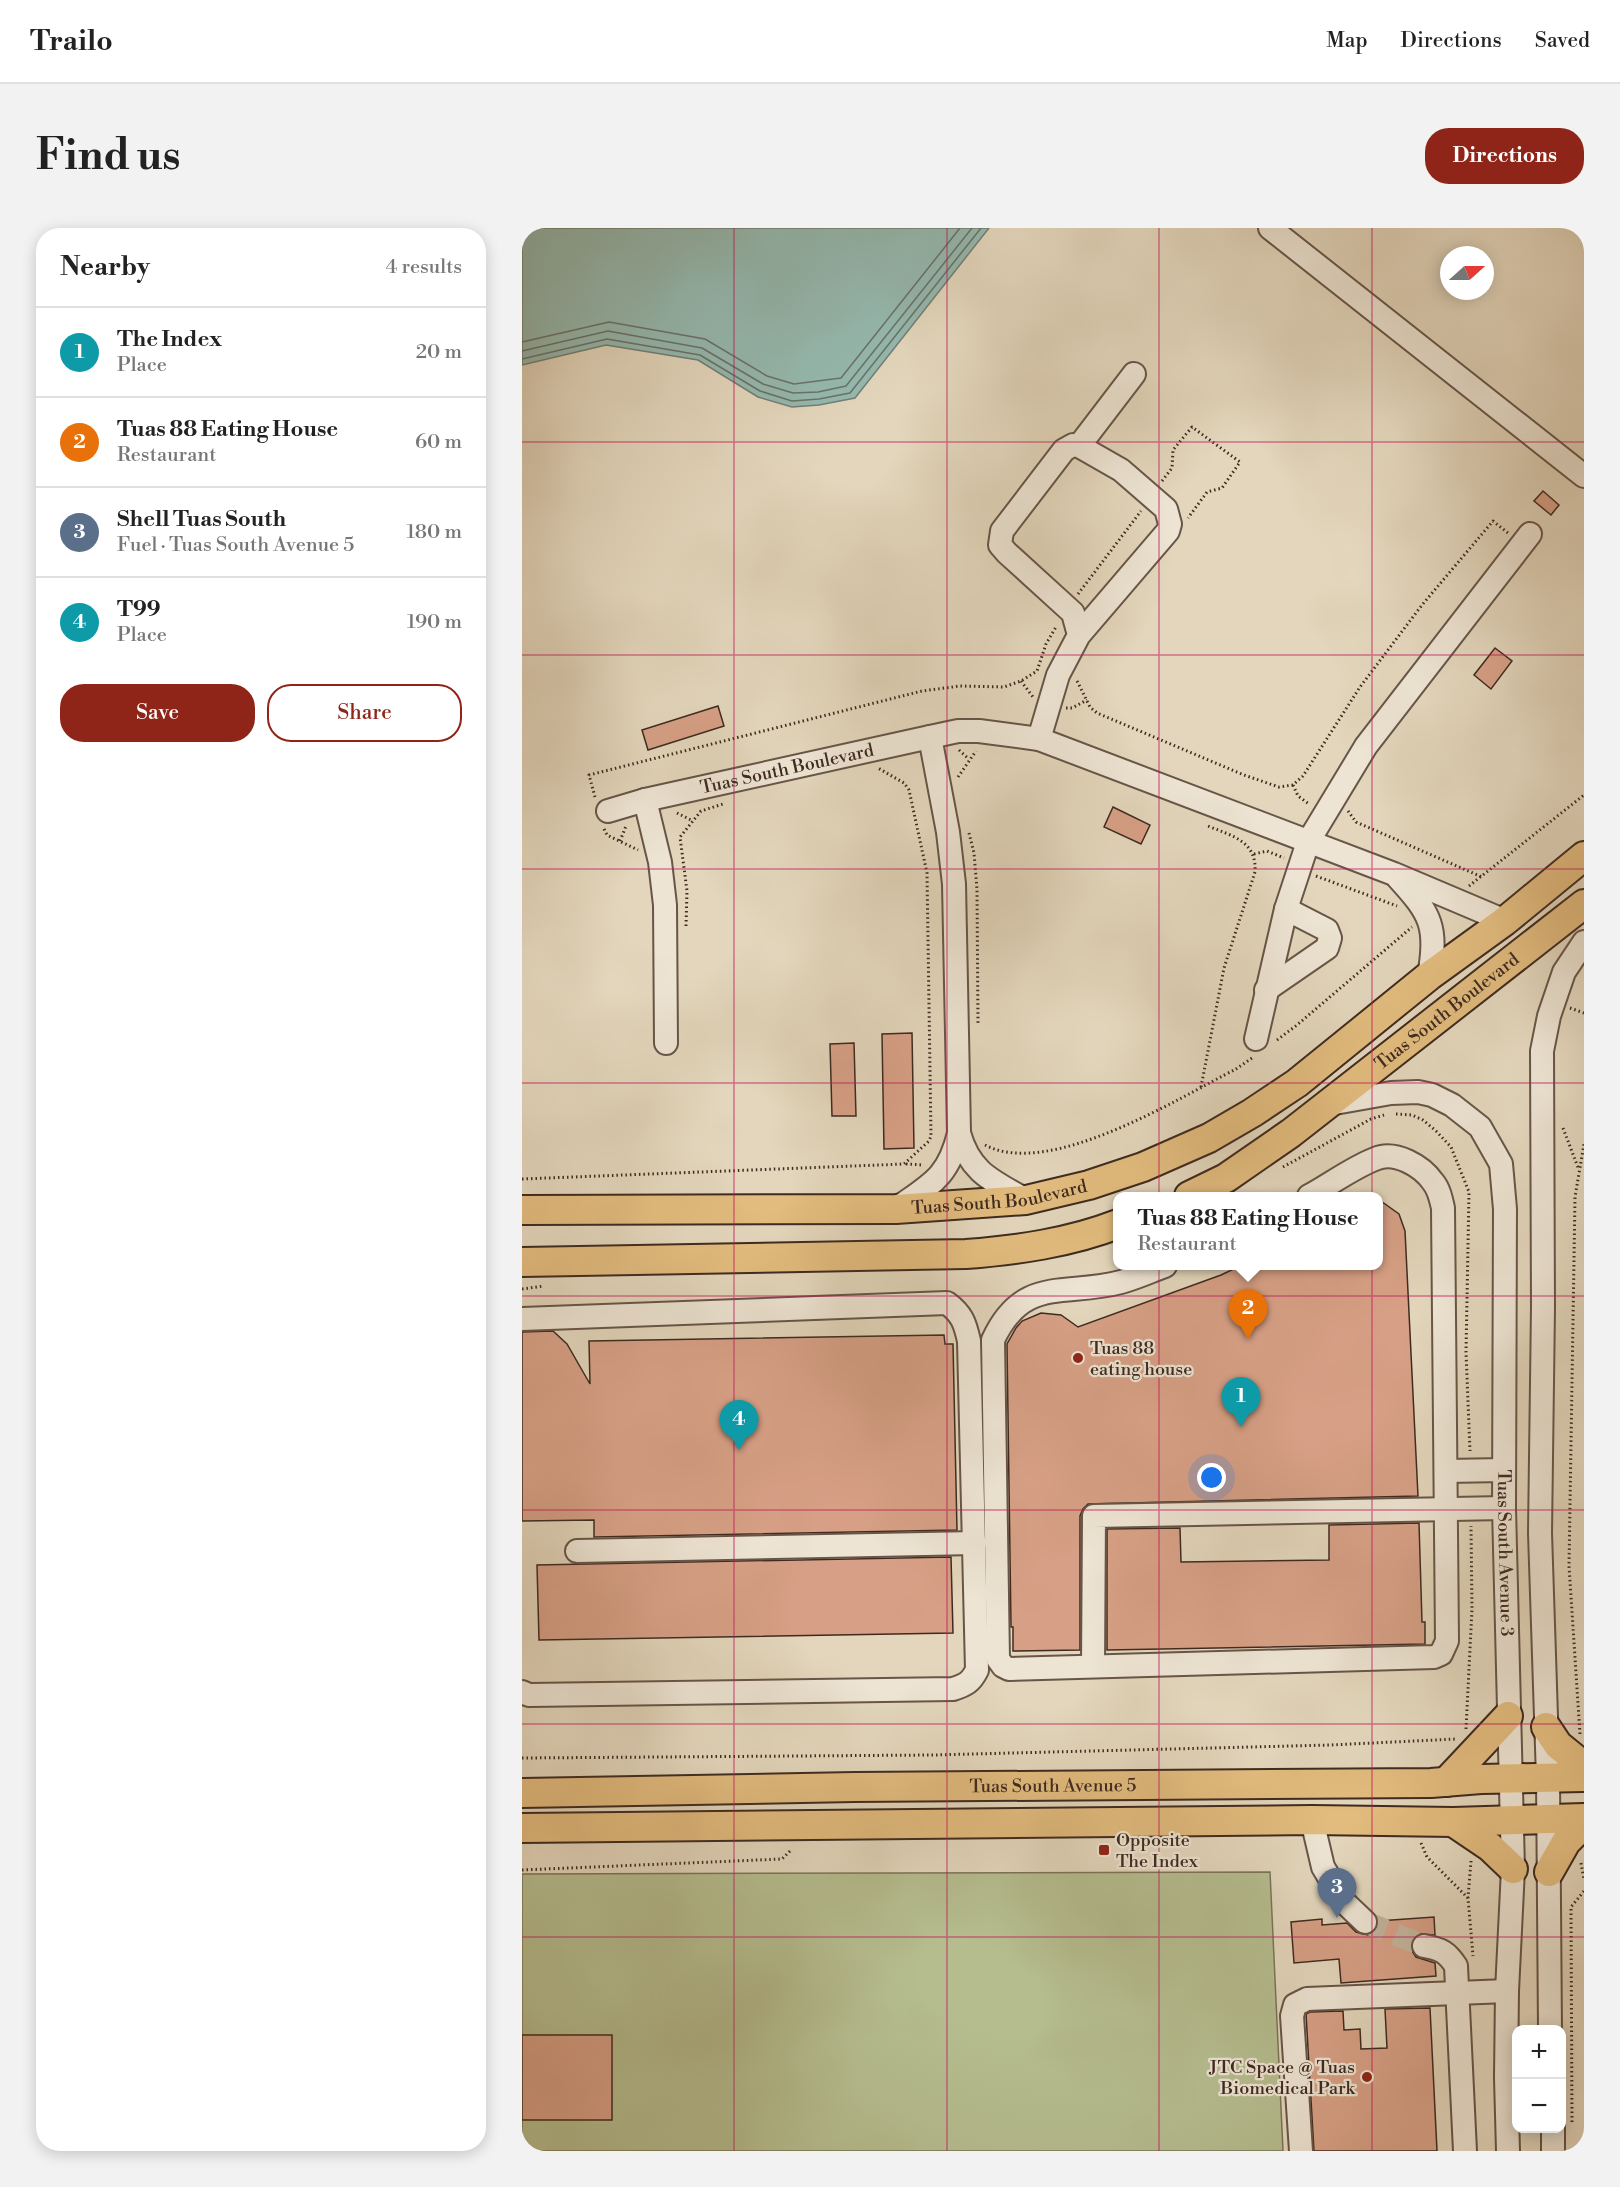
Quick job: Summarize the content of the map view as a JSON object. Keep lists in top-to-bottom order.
{
  "streets": {
    "main road": ["Tuas South Boulevard", "Tuas South Avenue 5"],
    "street": ["Tuas South Avenue 3"]
  },
  "crossings": [
    ["Tuas South Boulevard", "Tuas South Avenue 3"],
    ["Tuas South Avenue 3", "Tuas South Avenue 5"]
  ],
  "places": {
    "other": ["Tuas 88 eating house", "JTC Space @ Tuas Biomedical Park"],
    "transit": ["Opposite The Index"]
  },
  "north": "right",
  "page": {
    "header": "Trailo",
    "nav": ["Map", "Directions", "Saved"],
    "buttons": [
      "Directions",
      ["Save", "Share"]
    ],
    "title": "Find us",
    "heading": ["Nearby", "4 results"],
    "list": [
      {
        "mark": "1",
        "name": "The Index",
        "note": "Place",
        "value": "20 m"
      },
      {
        "mark": "2",
        "name": "Tuas 88 Eating House",
        "note": "Restaurant",
        "value": "60 m"
      },
      {
        "mark": "3",
        "name": "Shell Tuas South",
        "note": "Fuel · Tuas South Avenue 5",
        "value": "180 m"
      },
      {
        "mark": "4",
        "name": "T99",
        "note": "Place",
        "value": "190 m"
      }
    ],
    "popup": ["Tuas 88 Eating House", "Restaurant"],
    "pins": [
      "2",
      "1",
      "4",
      "3"
    ],
    "map_buttons": ["+", "−"]
  }
}
